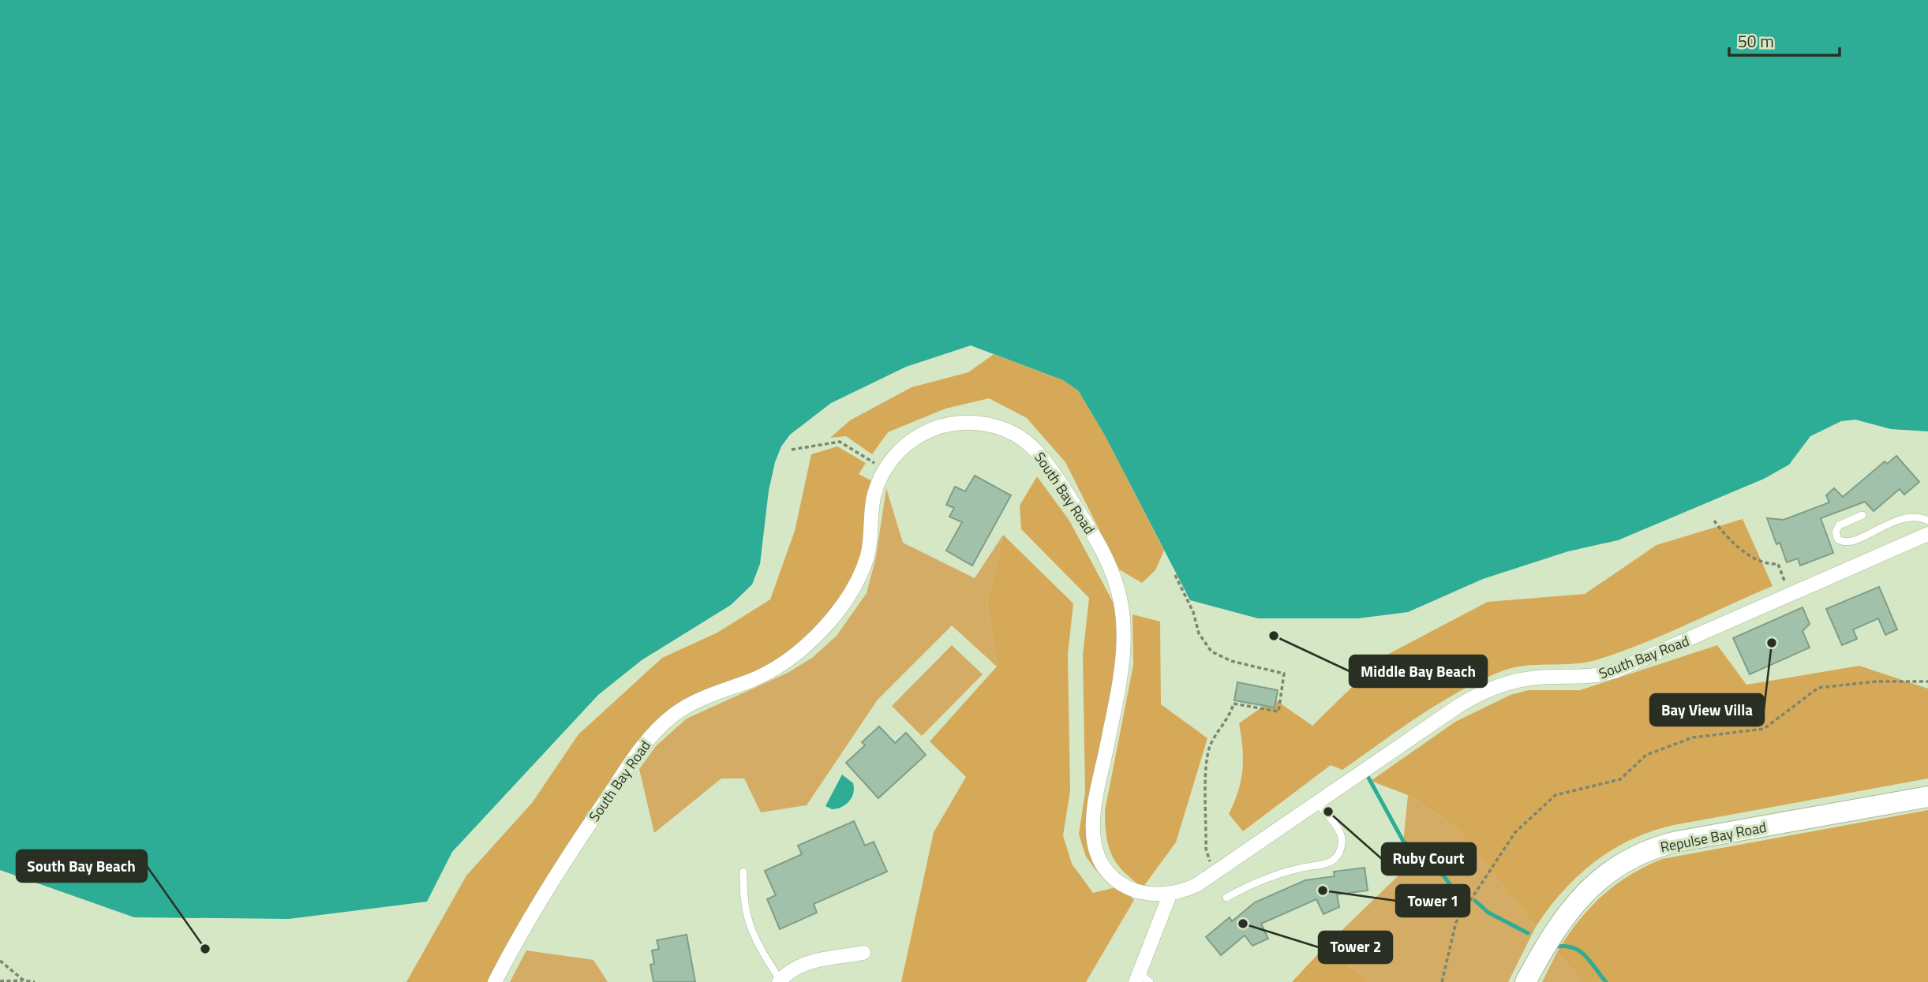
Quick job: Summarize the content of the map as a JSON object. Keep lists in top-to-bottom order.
{
  "streets": {
    "main road": ["Repulse Bay Road"],
    "street": ["South Bay Road"]
  },
  "places": [
    "Middle Bay Beach",
    "Bay View Villa",
    "Ruby Court",
    "Tower 1",
    "Tower 2",
    "South Bay Beach"
  ],
  "scale_bar": "50 m"
}
